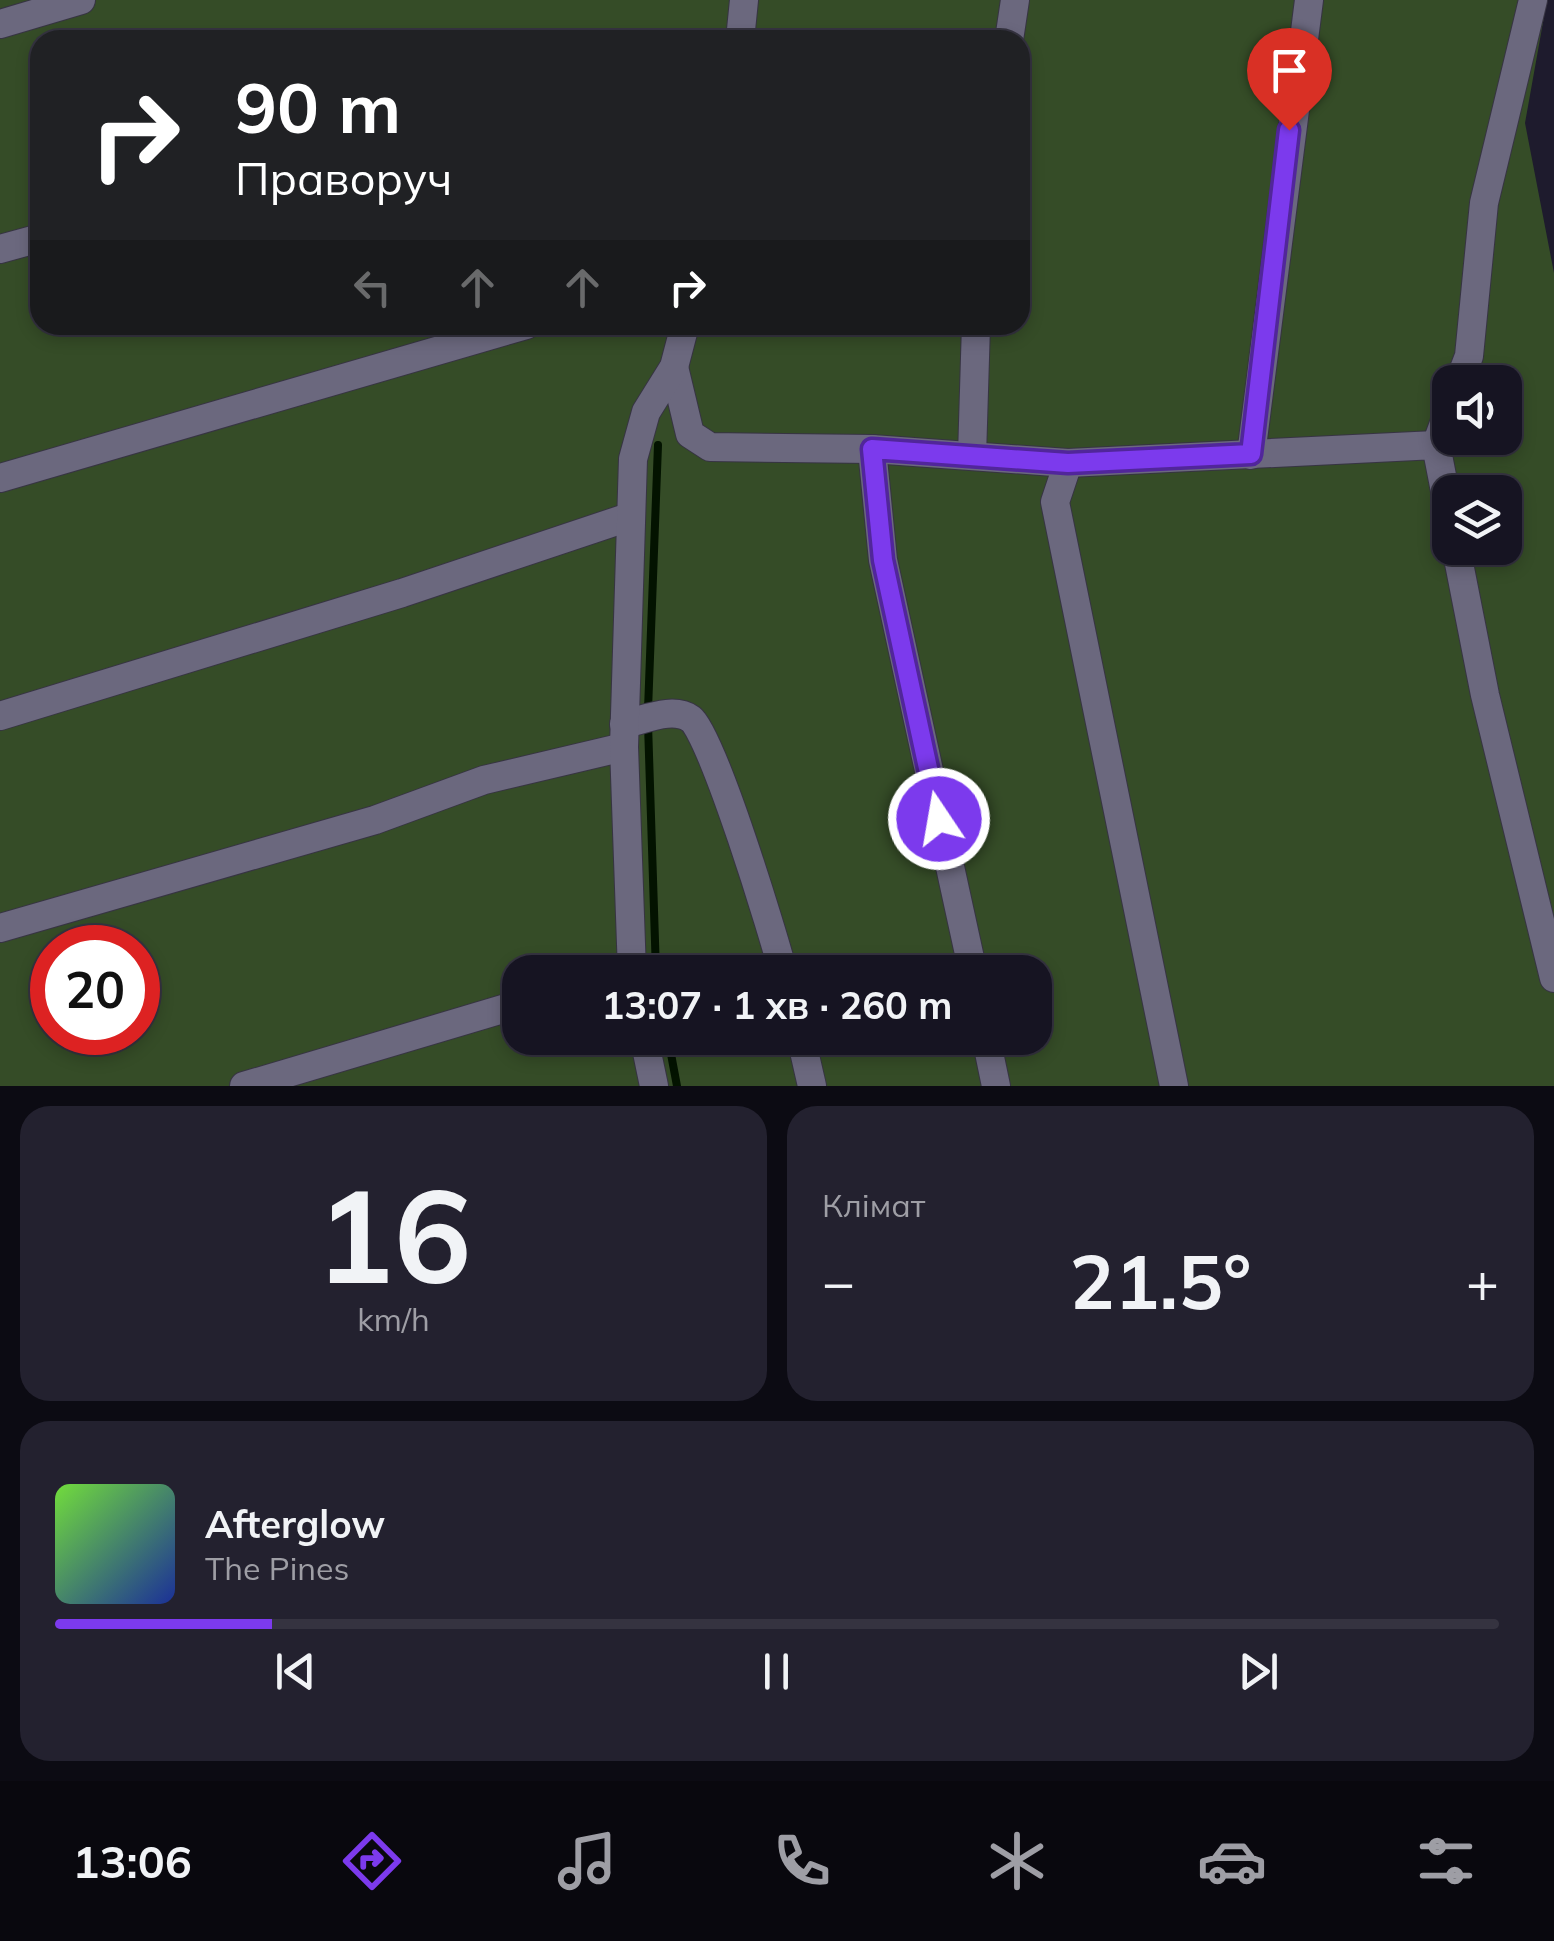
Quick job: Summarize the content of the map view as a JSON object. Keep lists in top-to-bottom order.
{
  "page": {
    "turn": ["90 m", "Праворуч"],
    "limit": "20",
    "trip": "13:07 · 1 хв · 260 m",
    "tile": [
      ["16", "km/h"],
      "Клімат"
    ],
    "heat": ["−", "21.5°", "+"],
    "song": ["Afterglow", "The Pines"],
    "tabs": "13:06"
  }
}
